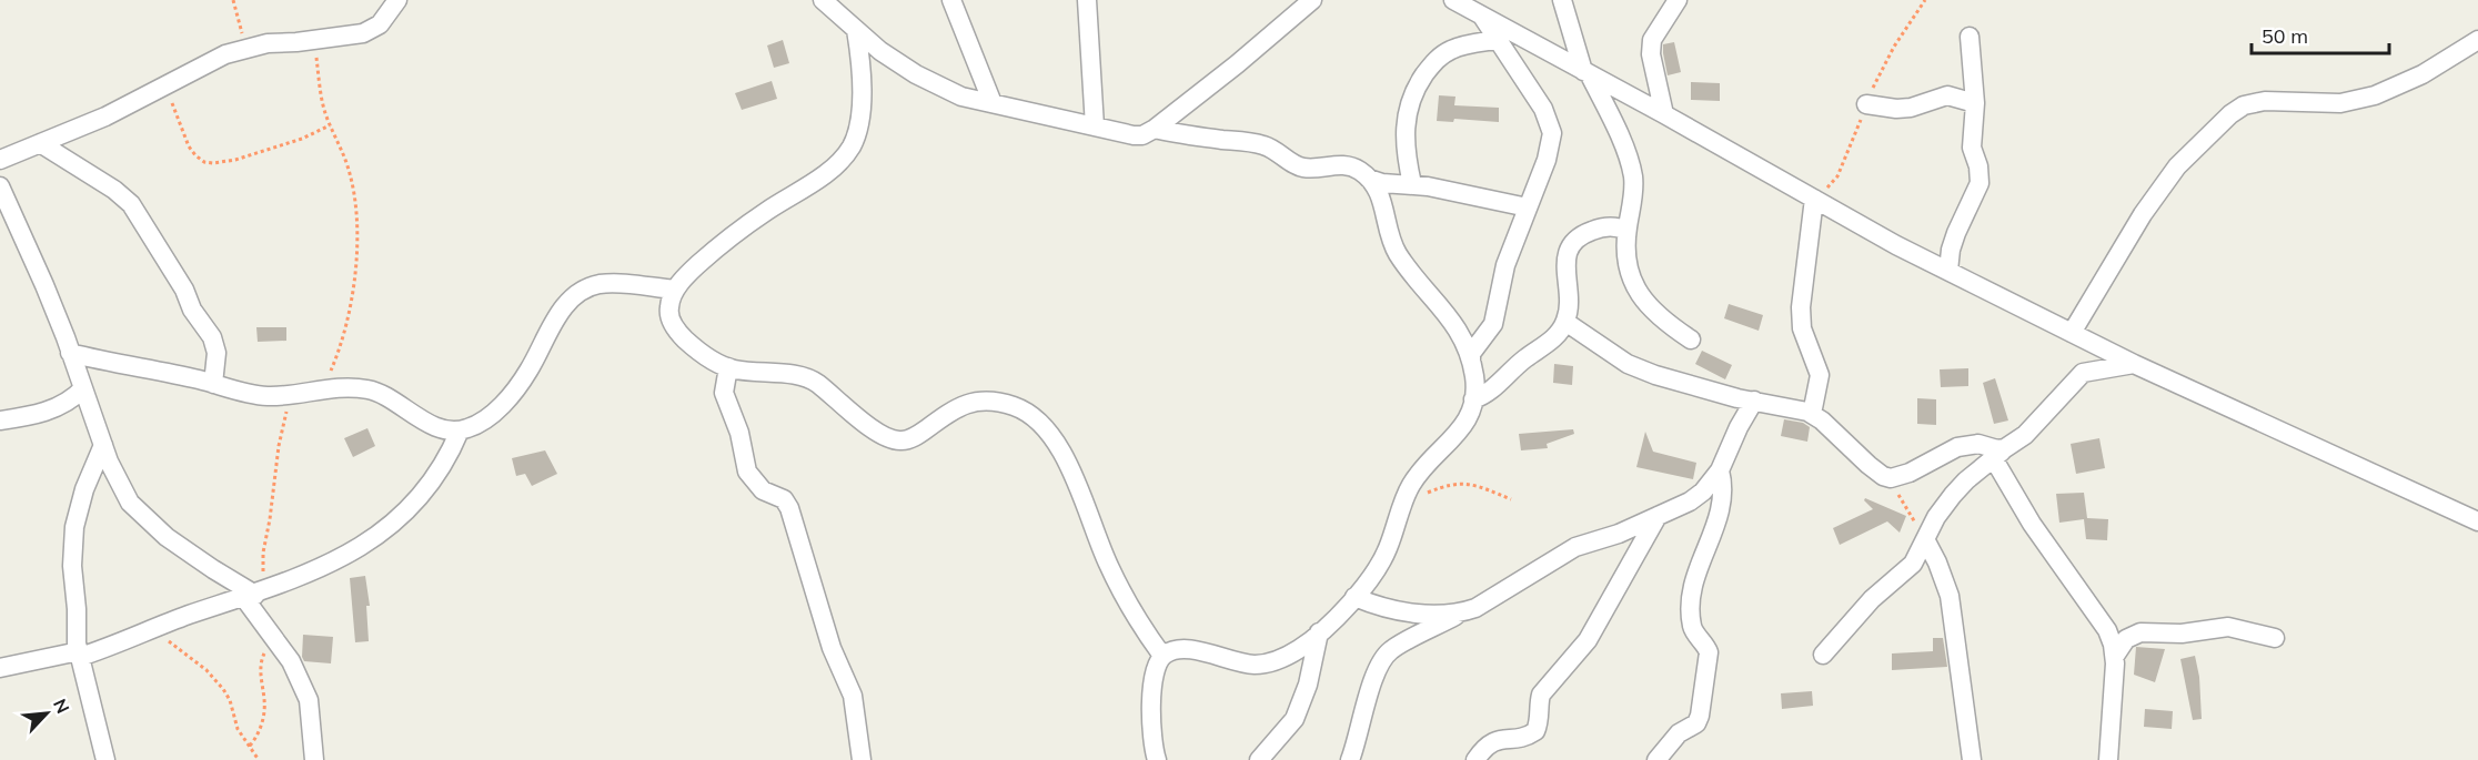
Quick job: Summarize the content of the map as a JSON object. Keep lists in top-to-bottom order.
{
  "scale_bar": "50 m",
  "north": "top right"
}
